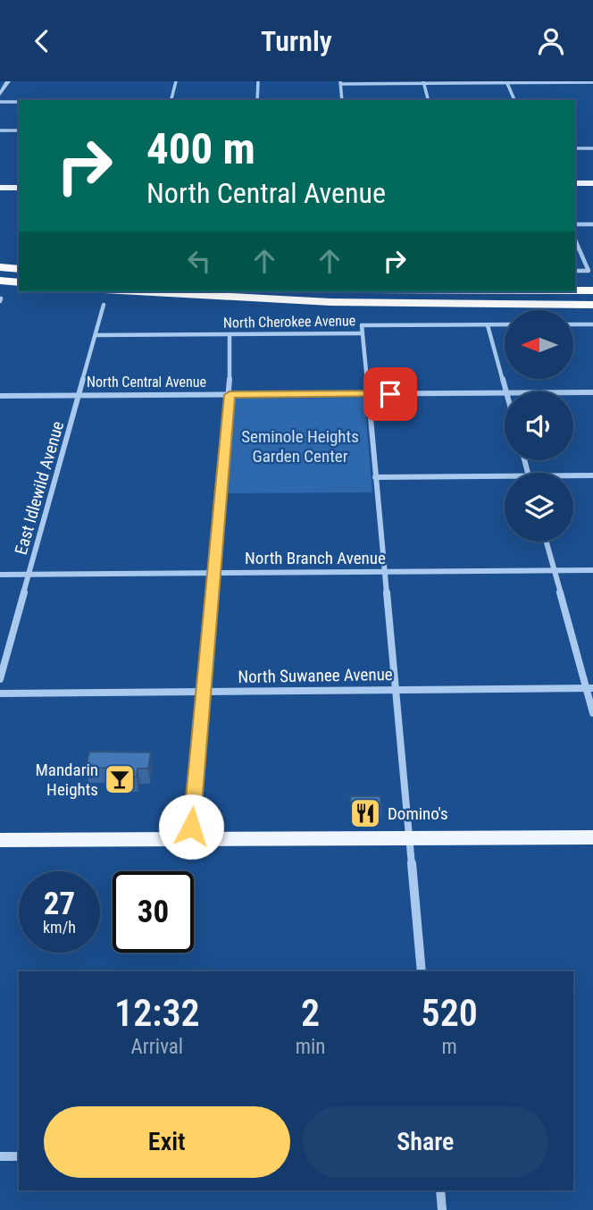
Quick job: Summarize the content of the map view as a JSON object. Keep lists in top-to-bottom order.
{
  "streets": {
    "street": [
      "North Cherokee Avenue",
      "North Central Avenue",
      "East Idlewild Avenue",
      "North Branch Avenue",
      "North Suwanee Avenue"
    ]
  },
  "crossings": [
    ["North Cherokee Avenue", "East Idlewild Avenue"],
    ["North Central Avenue", "East Idlewild Avenue"],
    ["East Idlewild Avenue", "North Branch Avenue"]
  ],
  "parks": ["Seminole Heights Garden Center"],
  "places": {
    "bar": ["Mandarin Heights"],
    "restaurant": ["Domino's"]
  },
  "north": "left",
  "page": {
    "header": "Turnly",
    "turn": ["400 m", "North Central Avenue"],
    "speed": "27 km/h",
    "limit": "30",
    "eta": [
      "12:32",
      "Arrival",
      "2",
      "min",
      "520",
      "m"
    ],
    "buttons": ["Exit", "Share"]
  }
}
